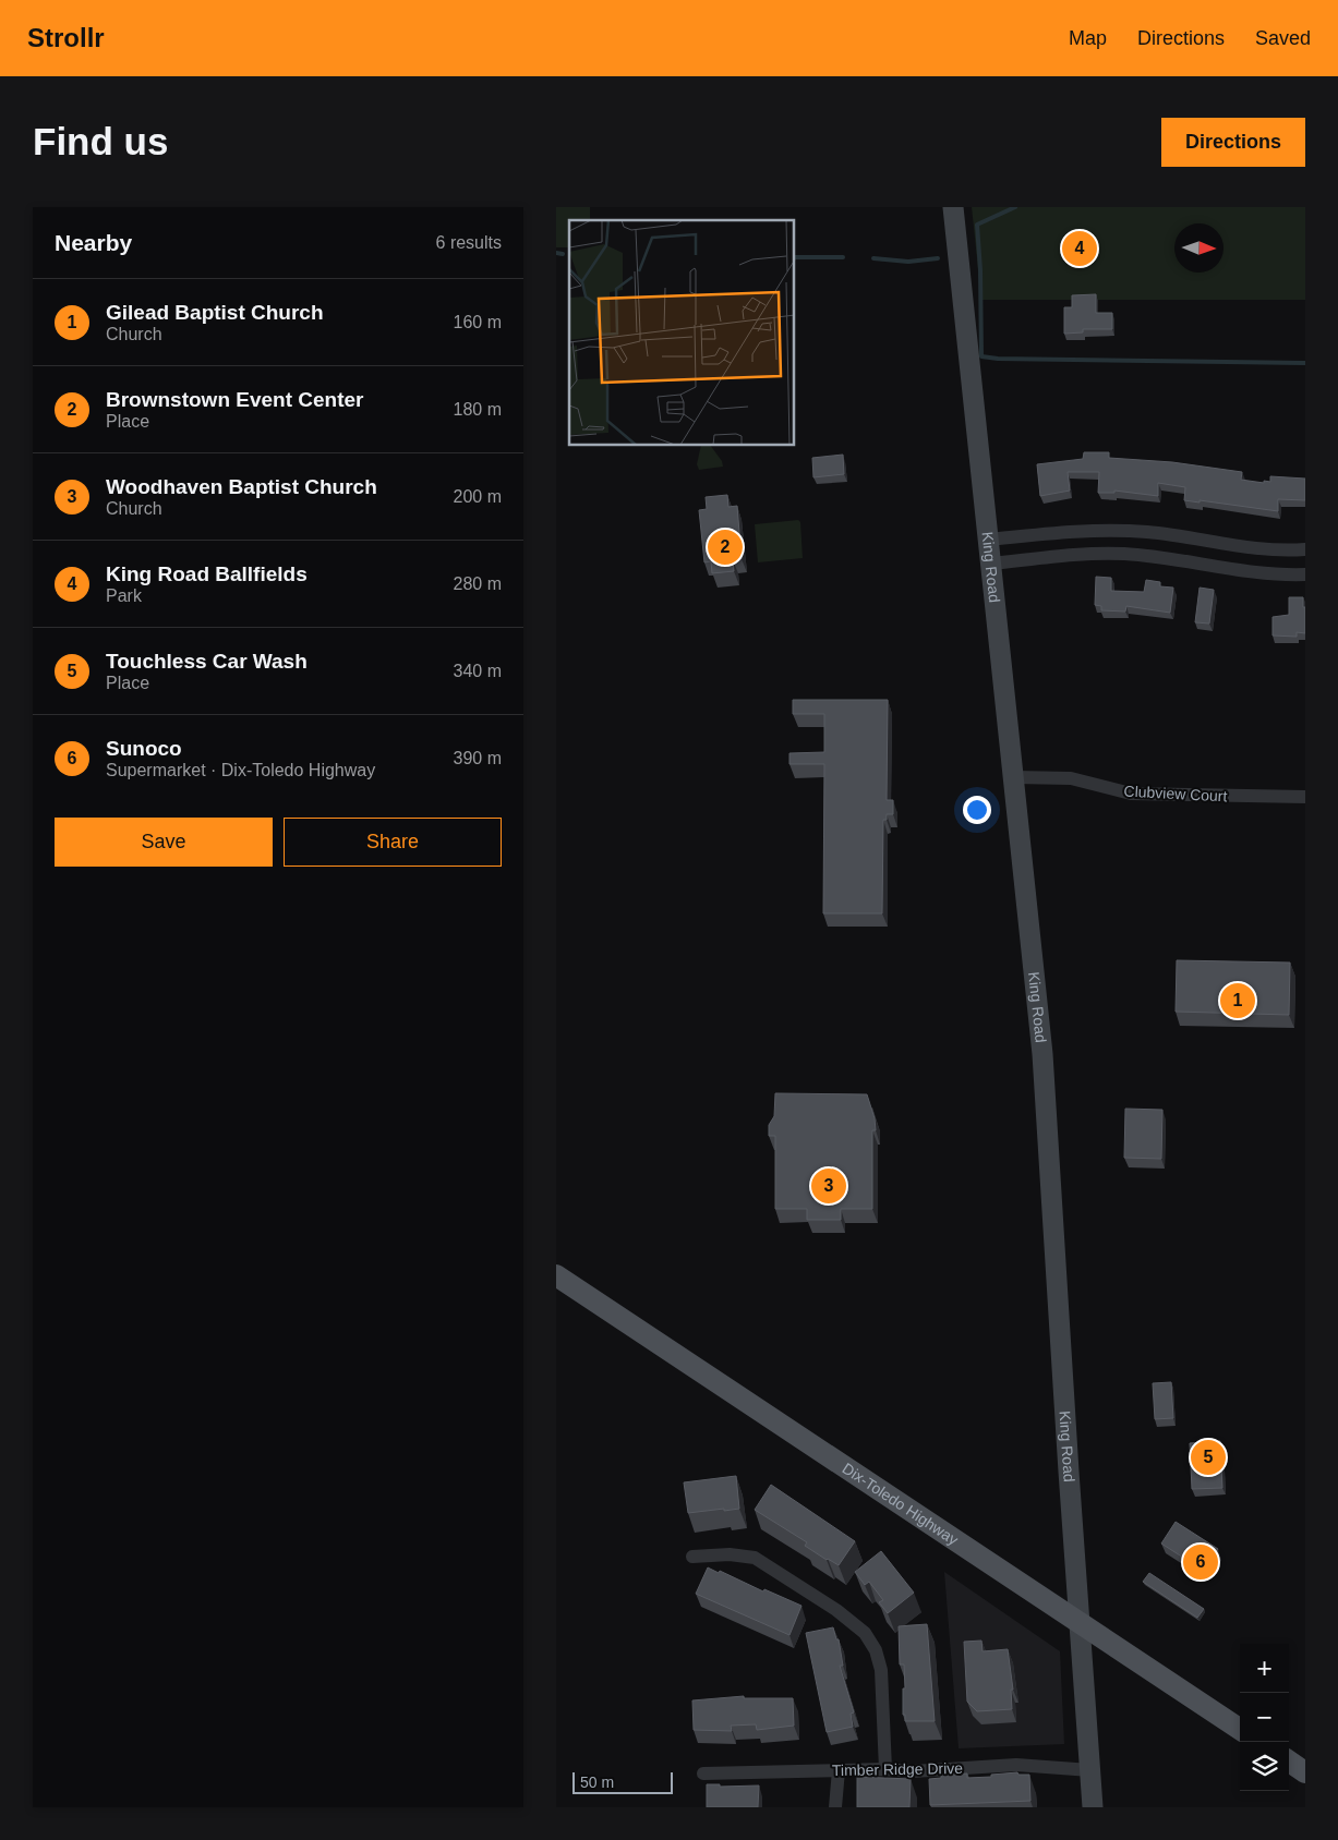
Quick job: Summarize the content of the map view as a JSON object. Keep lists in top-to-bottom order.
{
  "streets": {
    "main road": ["King Road", "Dix-Toledo Highway"],
    "street": ["Clubview Court", "Timber Ridge Drive"]
  },
  "crossings": [
    ["King Road", "Clubview Court"],
    ["King Road", "Dix-Toledo Highway"],
    ["King Road", "Timber Ridge Drive"]
  ],
  "scale_bar": "50 m",
  "north": "right",
  "page": {
    "header": "Strollr",
    "nav": ["Map", "Directions", "Saved"],
    "buttons": [
      "Directions",
      ["Save", "Share"]
    ],
    "title": "Find us",
    "heading": ["Nearby", "6 results"],
    "pins": [
      "4",
      "2",
      "1",
      "3",
      "5",
      "6"
    ],
    "list": [
      {
        "mark": "1",
        "name": "Gilead Baptist Church",
        "note": "Church",
        "value": "160 m"
      },
      {
        "mark": "2",
        "name": "Brownstown Event Center",
        "note": "Place",
        "value": "180 m"
      },
      {
        "mark": "3",
        "name": "Woodhaven Baptist Church",
        "note": "Church",
        "value": "200 m"
      },
      {
        "mark": "4",
        "name": "King Road Ballfields",
        "note": "Park",
        "value": "280 m"
      },
      {
        "mark": "5",
        "name": "Touchless Car Wash",
        "note": "Place",
        "value": "340 m"
      },
      {
        "mark": "6",
        "name": "Sunoco",
        "note": "Supermarket · Dix-Toledo Highway",
        "value": "390 m"
      }
    ],
    "map_buttons": ["+", "−"],
    "scale": "50 m"
  }
}
